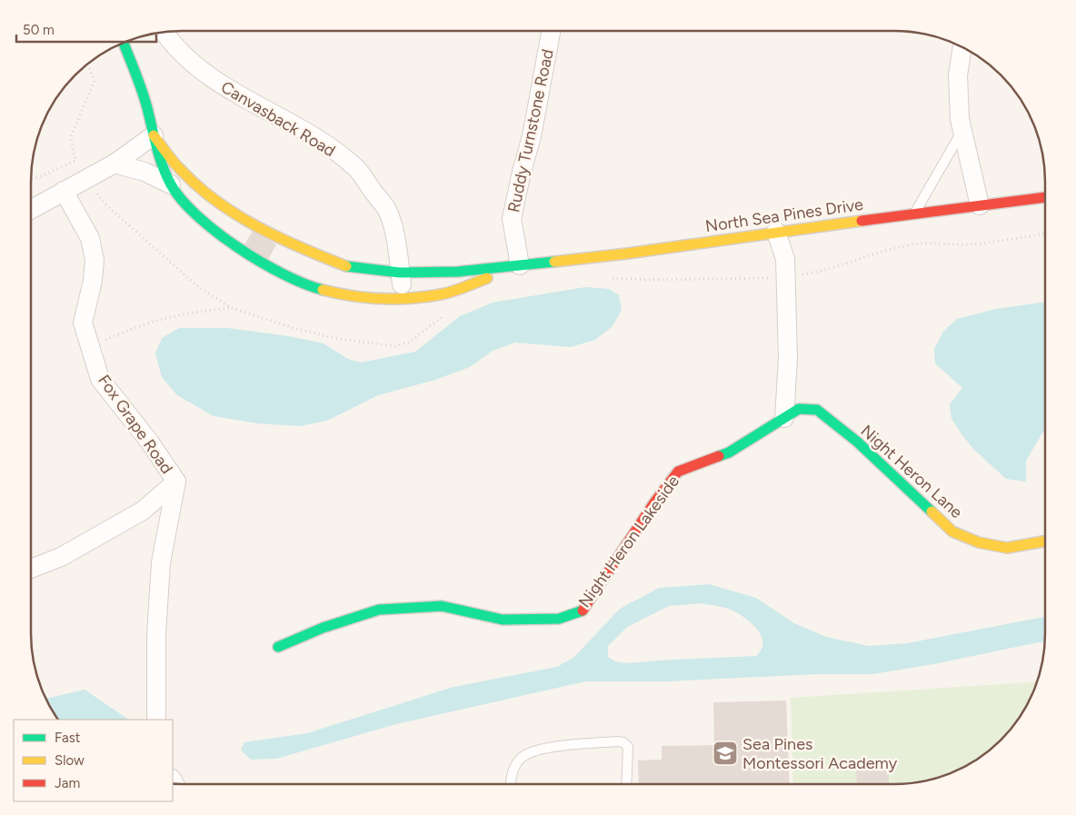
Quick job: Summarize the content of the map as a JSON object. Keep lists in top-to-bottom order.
{
  "streets": {
    "street": [
      "Canvasback Road",
      "Ruddy Turnstone Road",
      "North Sea Pines Drive",
      "Fox Grape Road",
      "Night Heron Lane",
      "Night Heron Lakeside"
    ]
  },
  "crossings": [
    ["Canvasback Road", "North Sea Pines Drive"],
    ["Ruddy Turnstone Road", "North Sea Pines Drive"],
    ["Night Heron Lane", "Night Heron Lakeside"]
  ],
  "places": {
    "school or university": ["Sea Pines Montessori Academy"]
  },
  "legend": ["Fast", "Slow", "Jam"],
  "scale_bar": "50 m"
}
